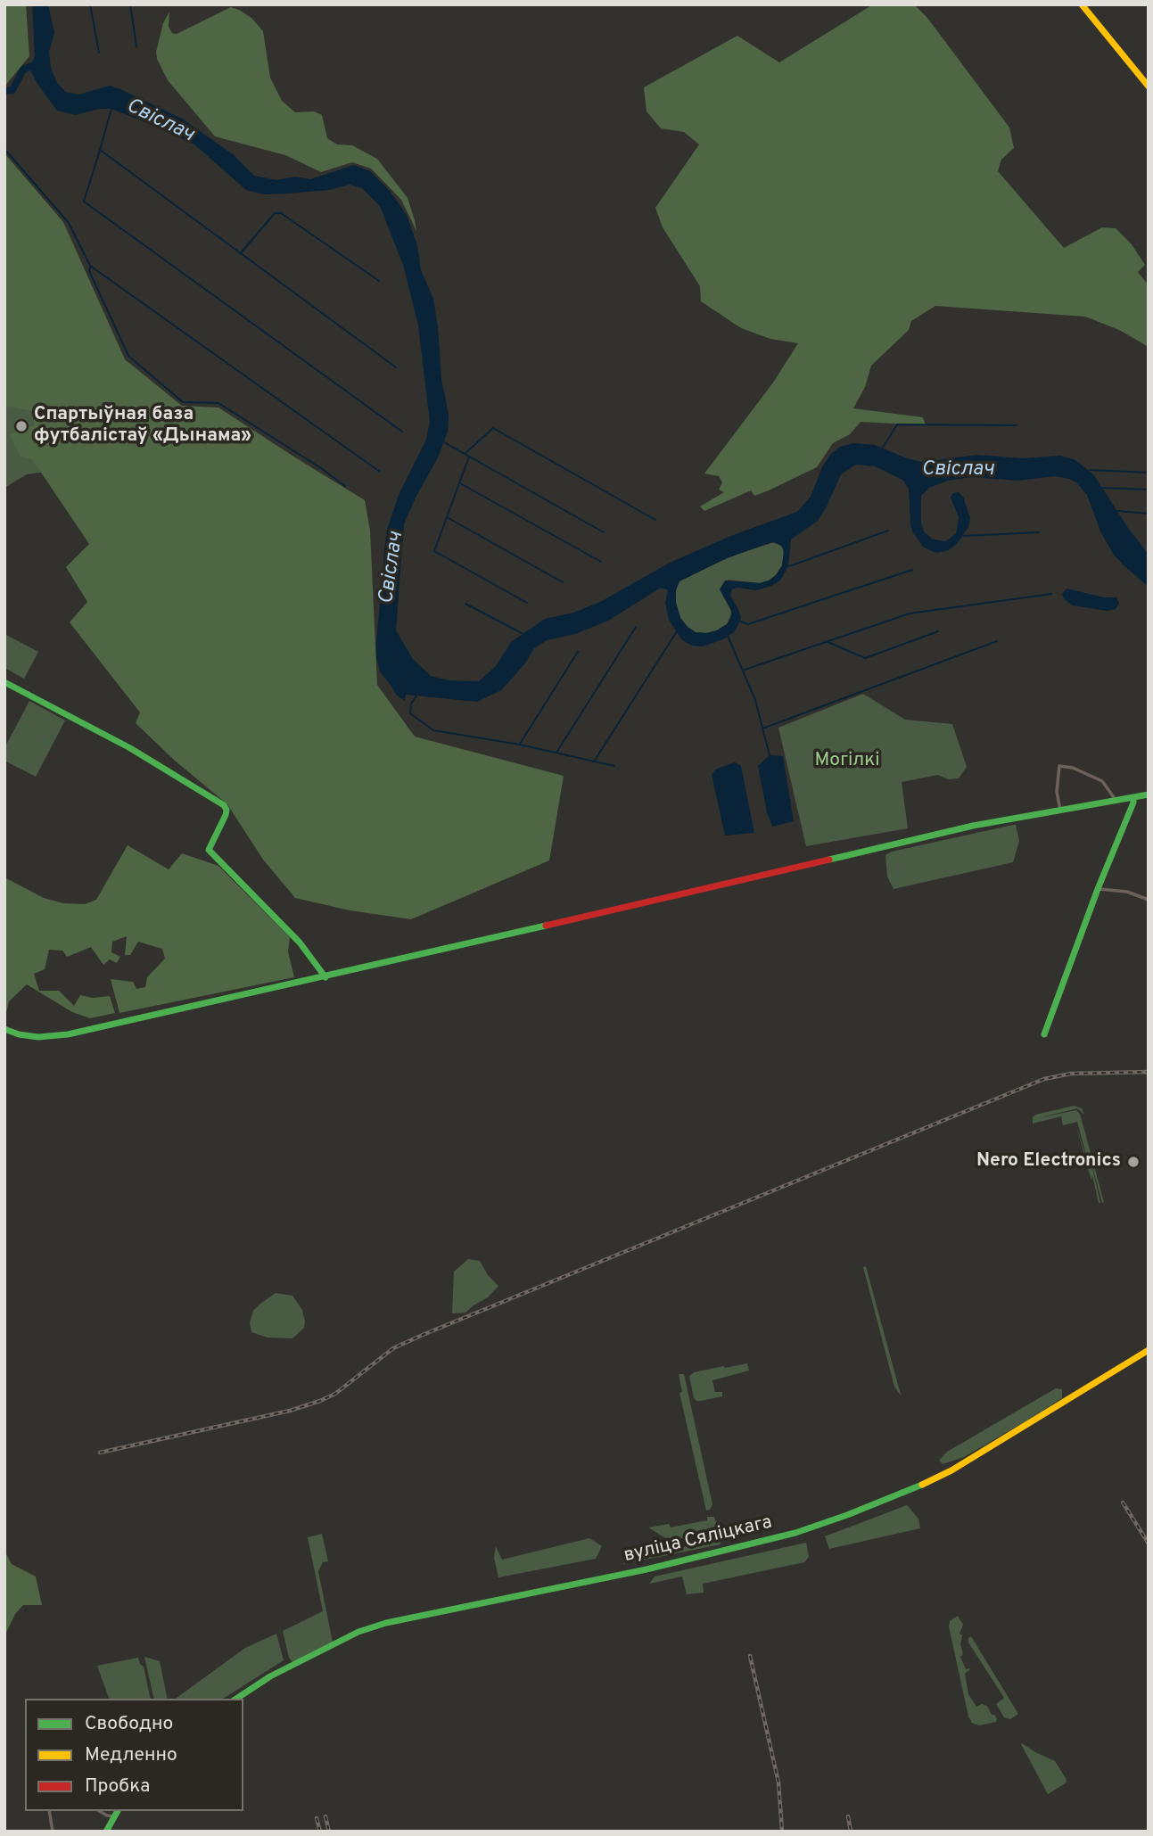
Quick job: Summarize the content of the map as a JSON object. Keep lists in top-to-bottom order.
{
  "streets": {
    "main road": ["вуліца Сяліцкага"]
  },
  "water": ["Свіслач"],
  "parks": ["Могілкі"],
  "places": ["Спартыўная база футбалістаў «Дынама»", "Nero Electronics"],
  "legend": ["Свободно", "Медленно", "Пробка"]
}
